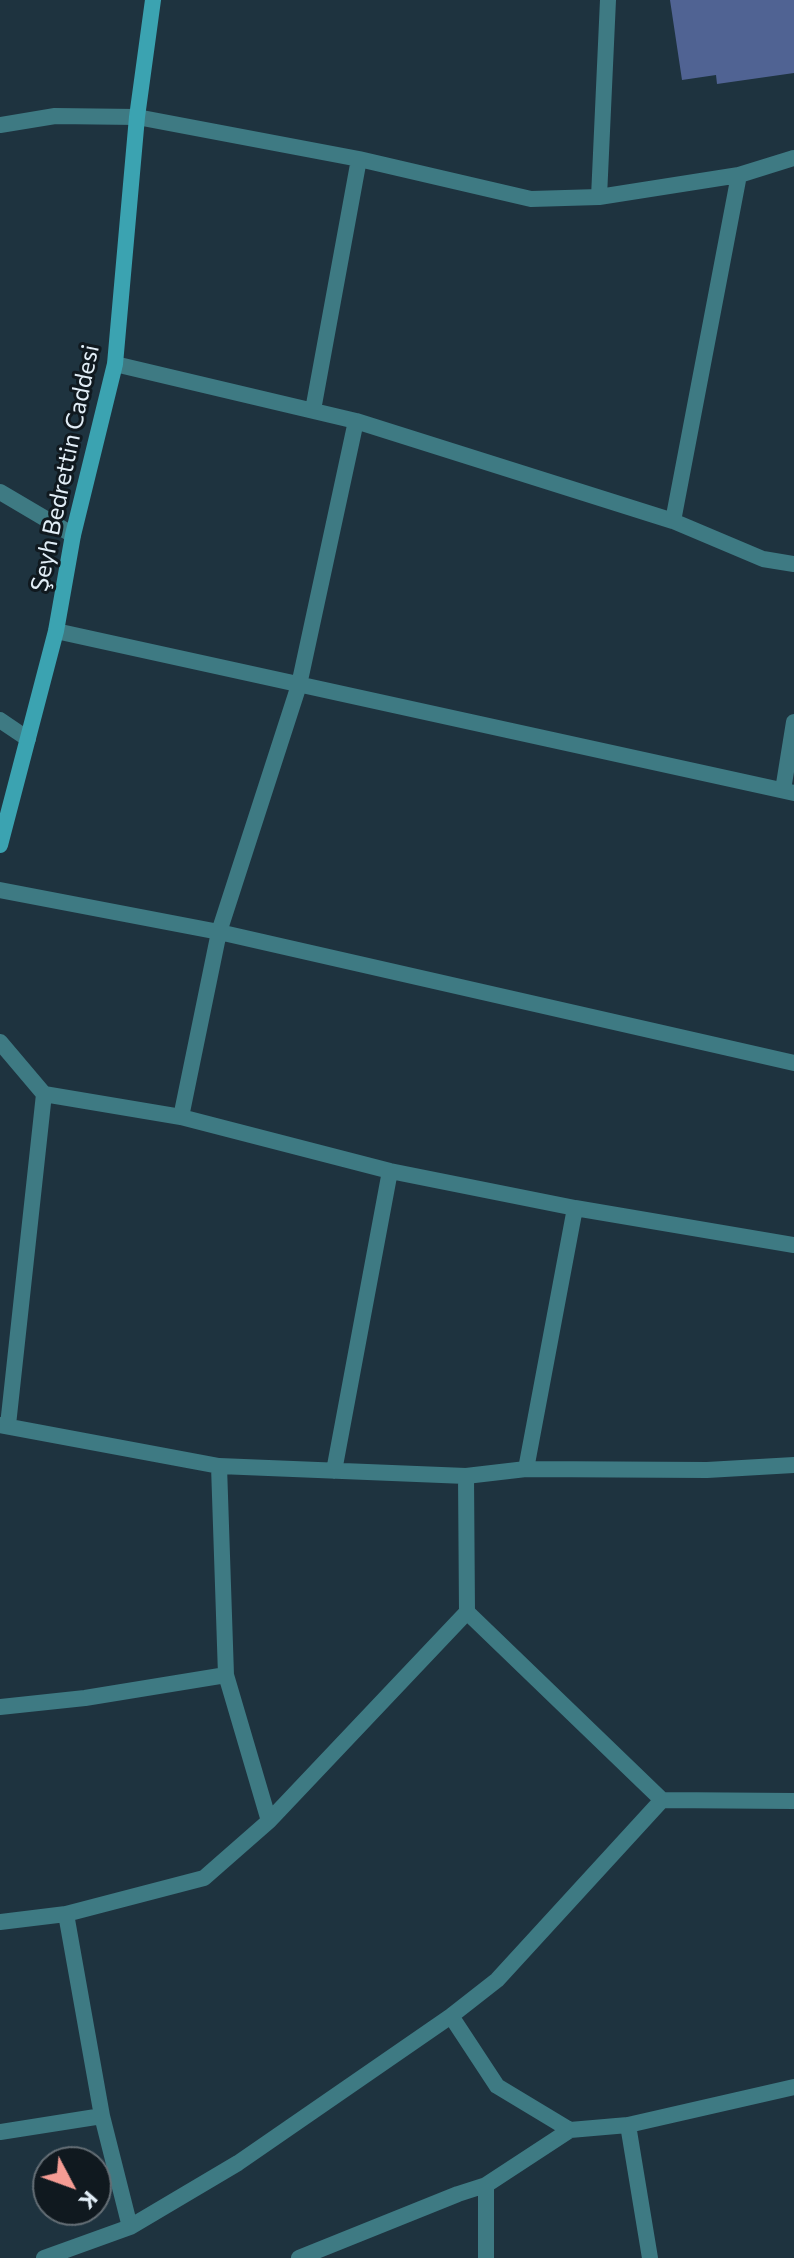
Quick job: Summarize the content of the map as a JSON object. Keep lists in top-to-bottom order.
{
  "streets": {
    "main road": ["Şeyh Bedrettin Caddesi"]
  },
  "north": "bottom right"
}
